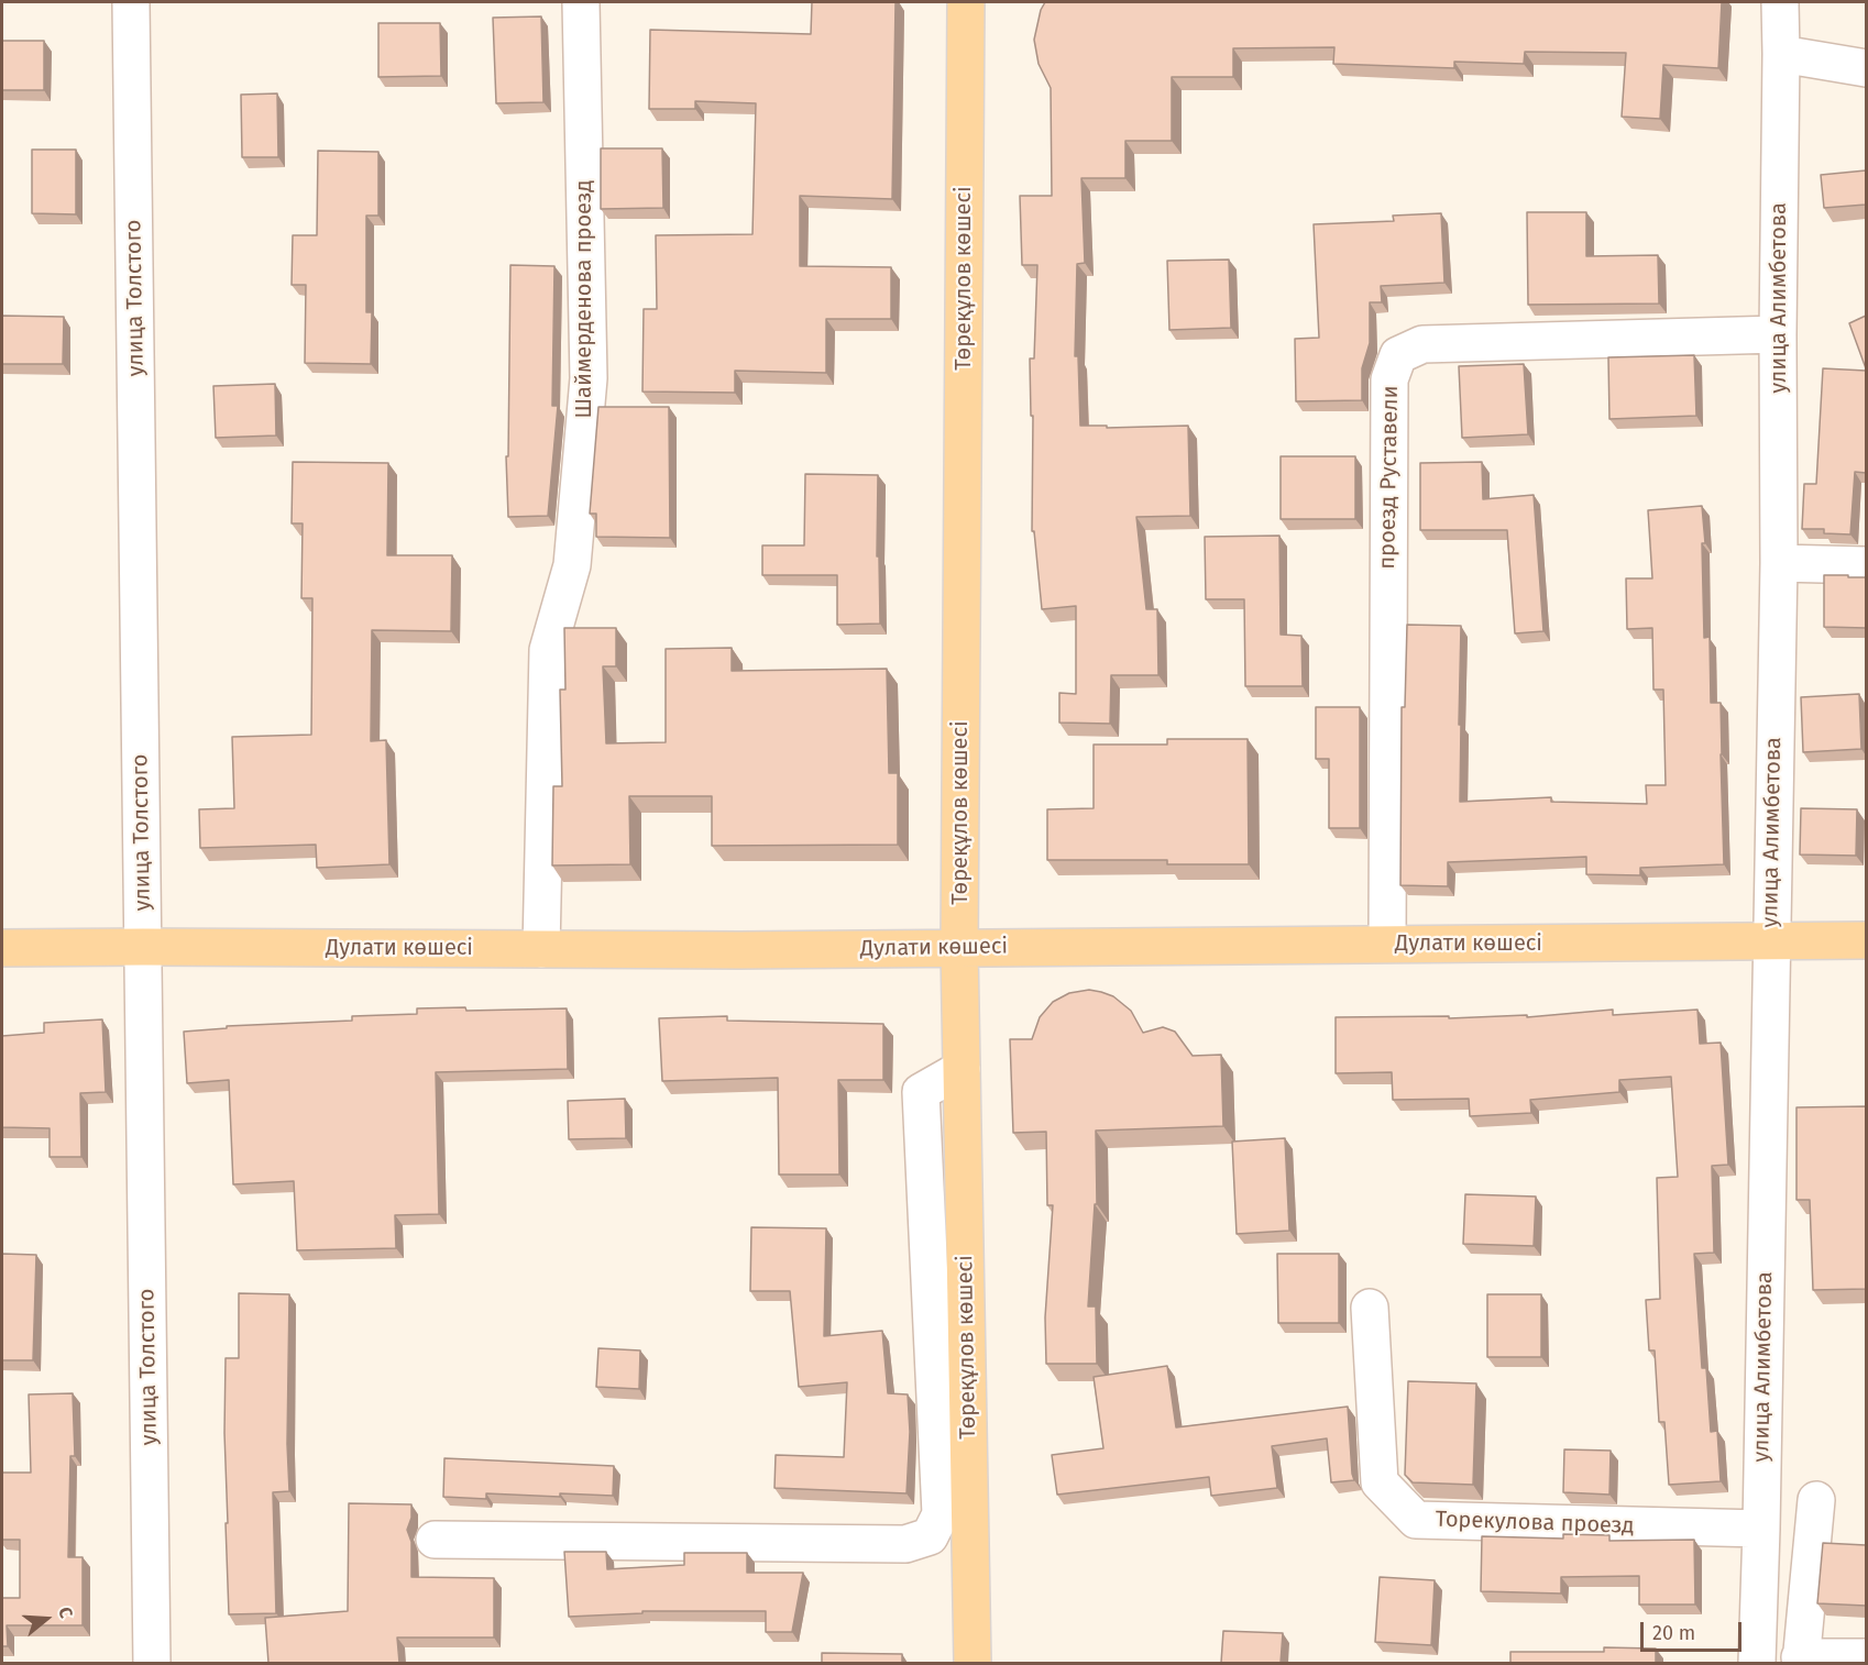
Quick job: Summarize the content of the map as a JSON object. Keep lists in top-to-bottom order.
{
  "streets": {
    "main road": ["Төреқұлов көшесі", "Дулати көшесі"],
    "street": [
      "улица Толстого",
      "улица Алимбетова",
      "Шаймерденова проезд",
      "проезд Руставели",
      "Торекулова проезд"
    ]
  },
  "crossings": [
    ["Төреқұлов көшесі", "Дулати көшесі"],
    ["улица Толстого", "Дулати көшесі"],
    ["улица Алимбетова", "проезд Руставели"],
    ["улица Алимбетова", "Дулати көшесі"],
    ["улица Алимбетова", "Торекулова проезд"],
    ["Шаймерденова проезд", "Дулати көшесі"],
    ["проезд Руставели", "Дулати көшесі"]
  ],
  "scale_bar": "20 m",
  "north": "right"
}
